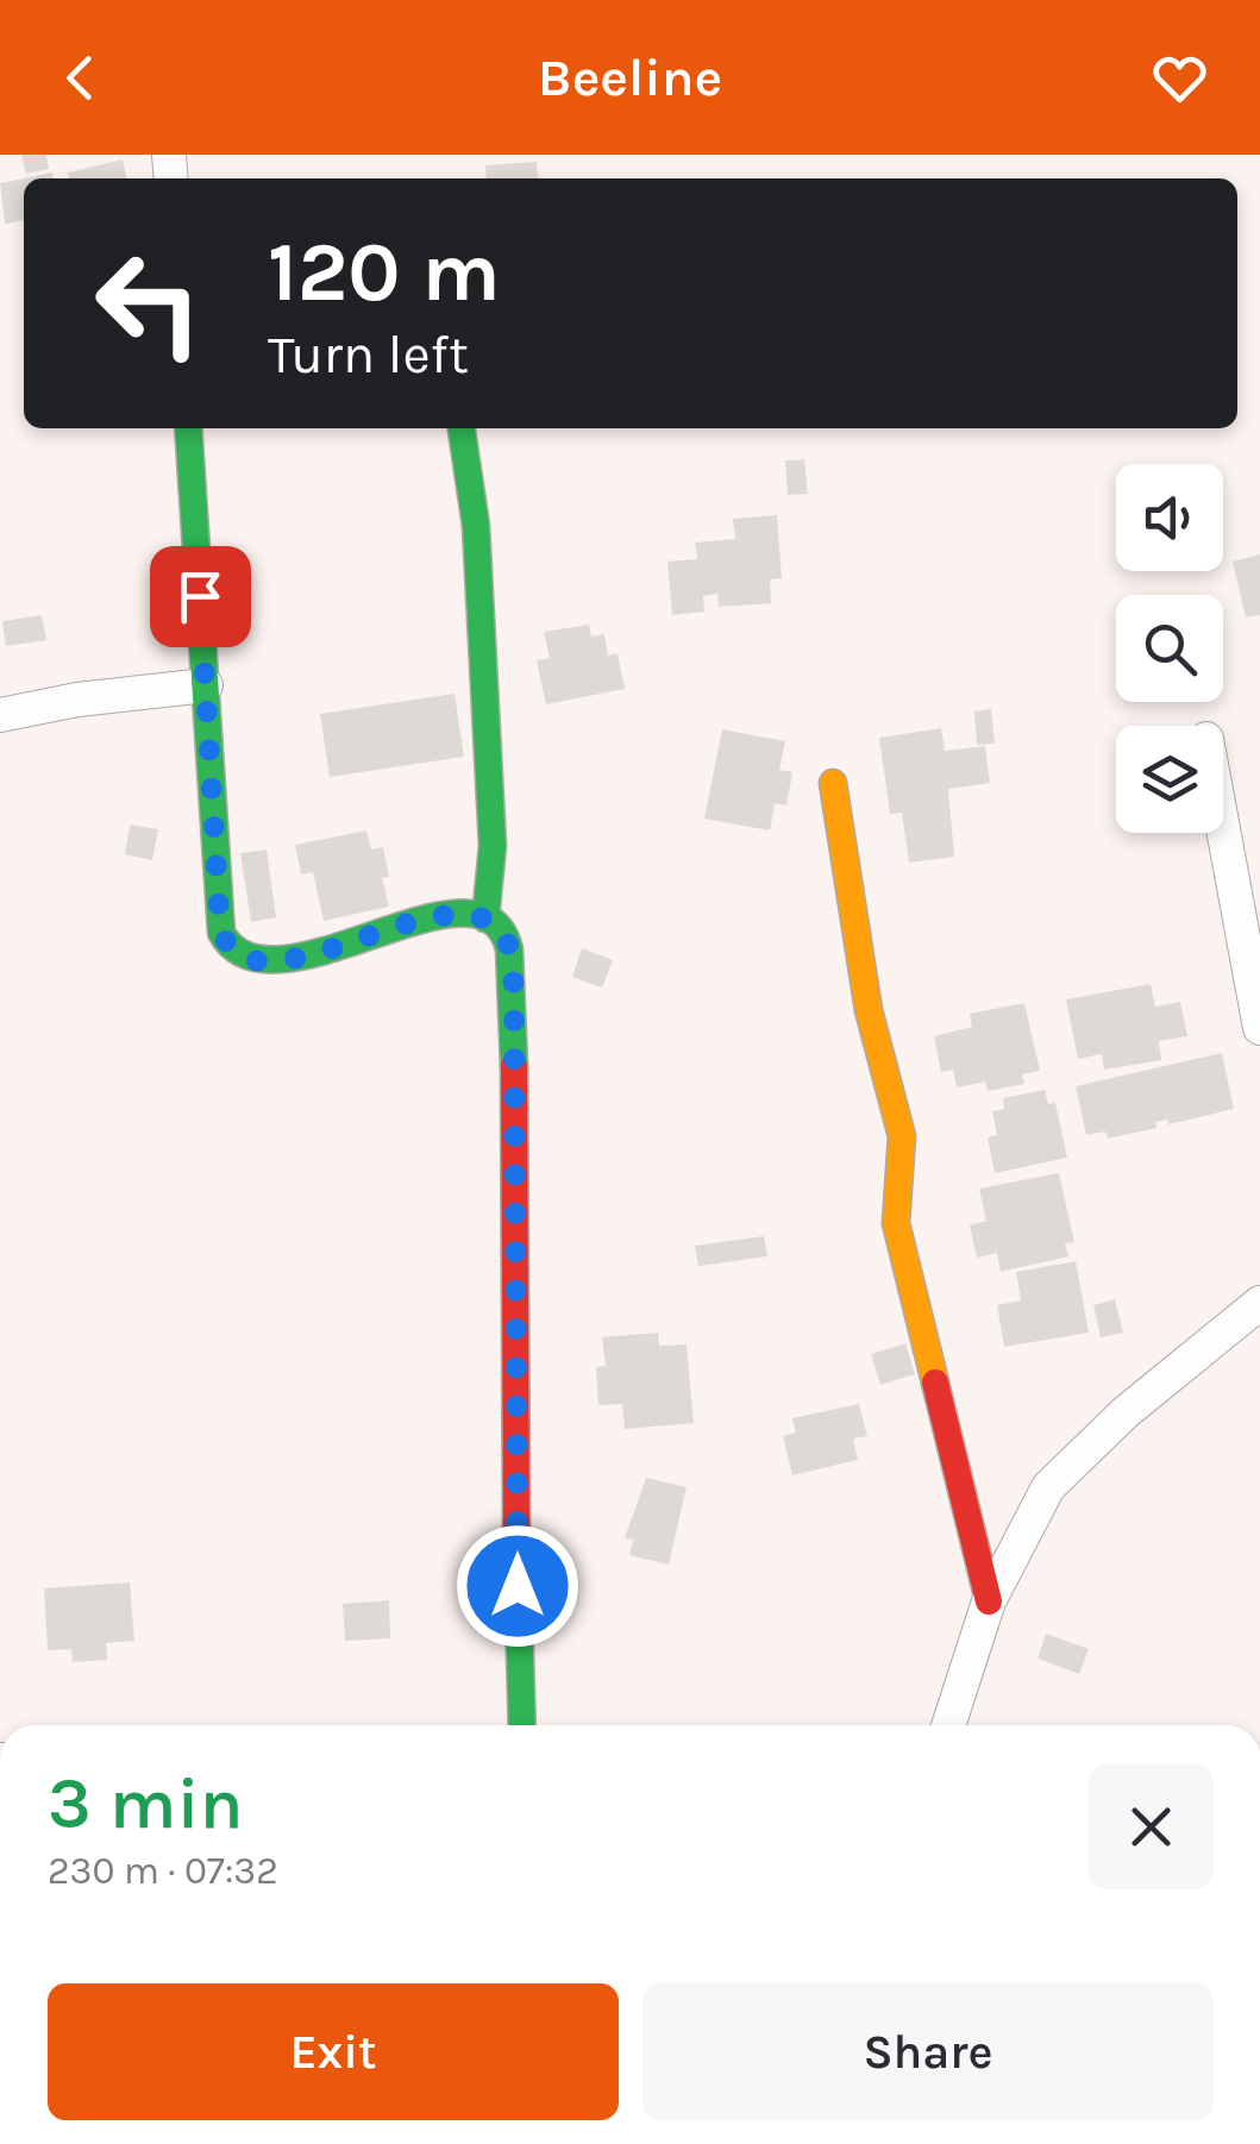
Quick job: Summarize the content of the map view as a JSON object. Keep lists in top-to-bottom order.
{
  "page": {
    "header": "Beeline",
    "turn": ["120 m", "Turn left"],
    "heading": ["3 min", "230 m · 07:32"],
    "buttons": ["Exit", "Share"]
  }
}
